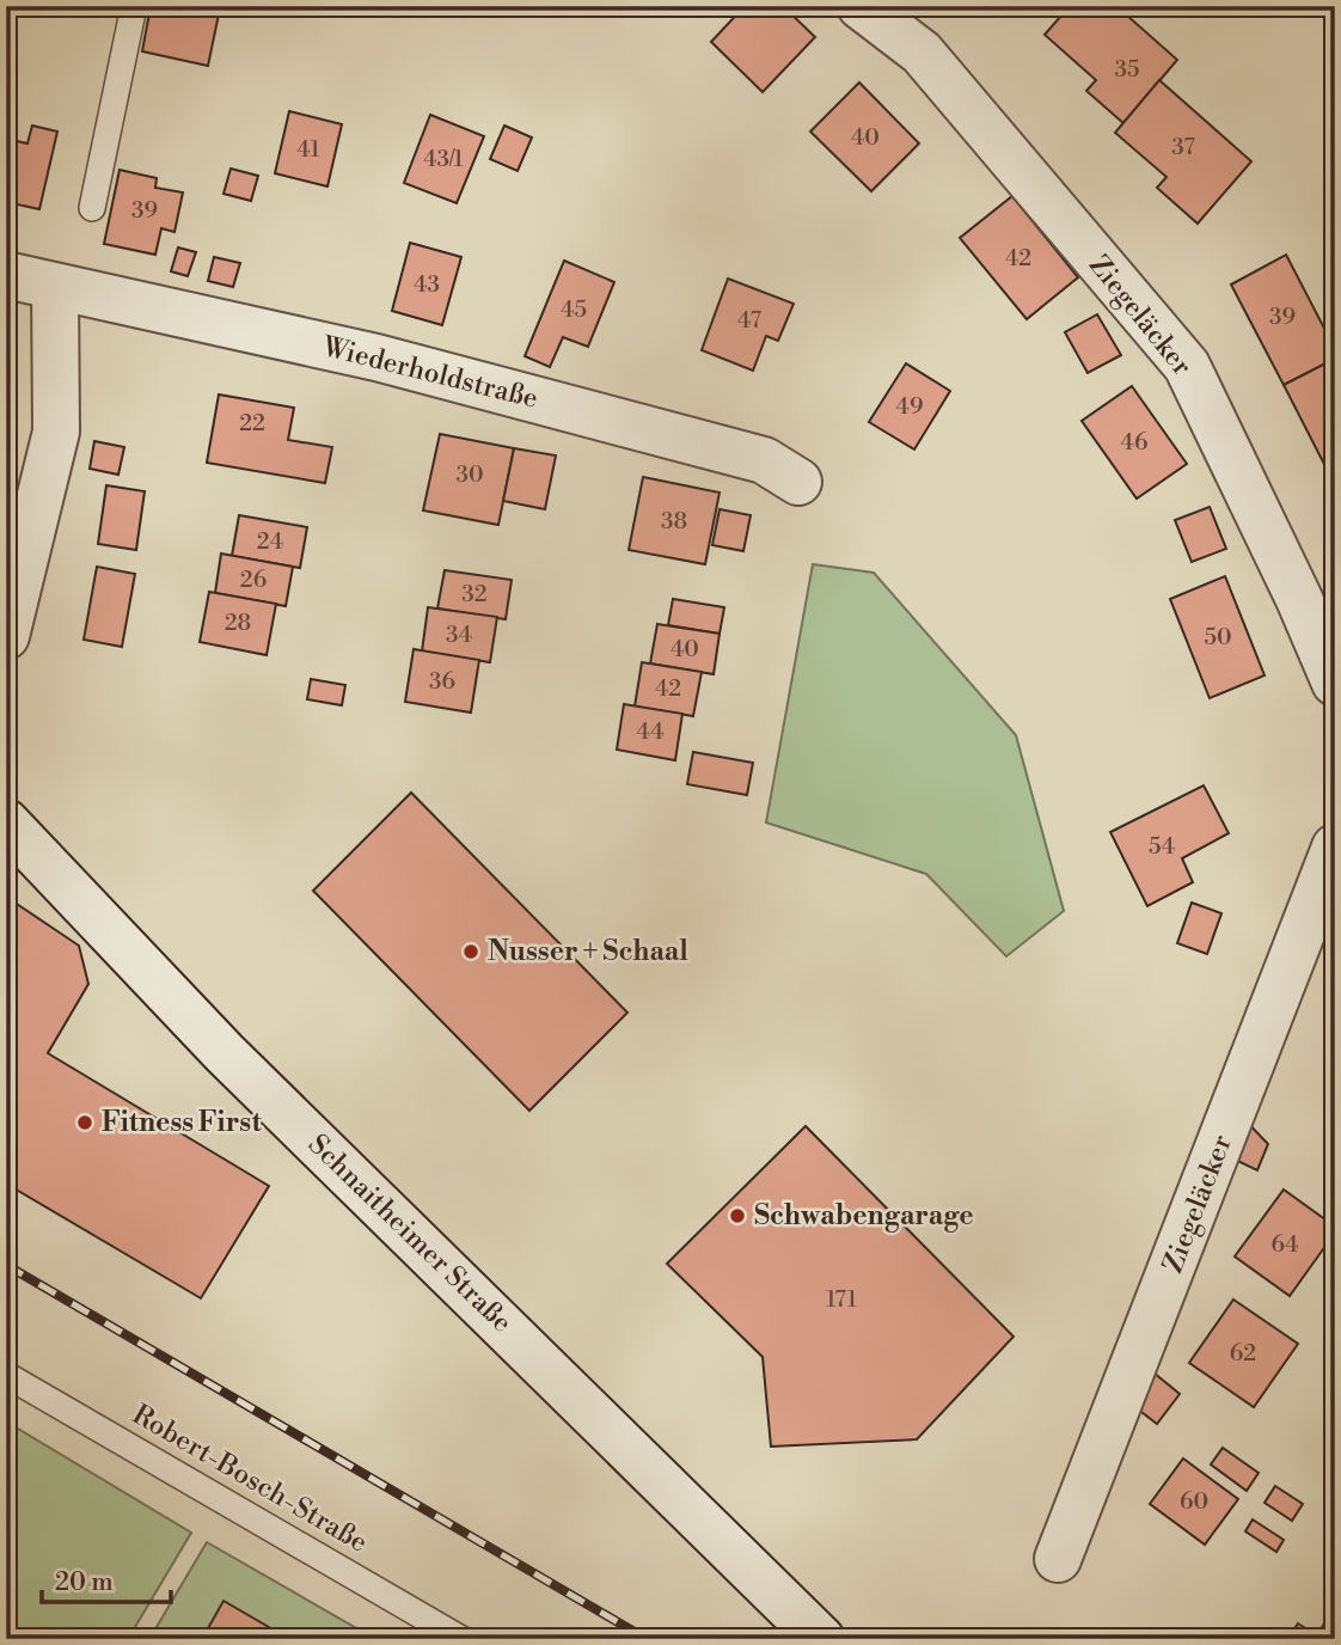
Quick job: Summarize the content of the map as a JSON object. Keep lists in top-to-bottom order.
{
  "streets": {
    "street": ["Ziegeläcker", "Wiederholdstraße", "Schnaitheimer Straße"],
    "lane": ["Robert-Bosch-Straße"]
  },
  "places": ["Nusser + Schaal", "Fitness First", "Schwabengarage"],
  "house_numbers": [
    "35",
    "40",
    "37",
    "41",
    "43/1",
    "39",
    "42",
    "43",
    "45",
    "39",
    "47",
    "49",
    "22",
    "46",
    "30",
    "38",
    "24",
    "26",
    "32",
    "28",
    "34",
    "50",
    "40",
    "36",
    "42",
    "44",
    "54",
    "64",
    "171",
    "62",
    "60"
  ],
  "scale_bar": "20 m"
}
